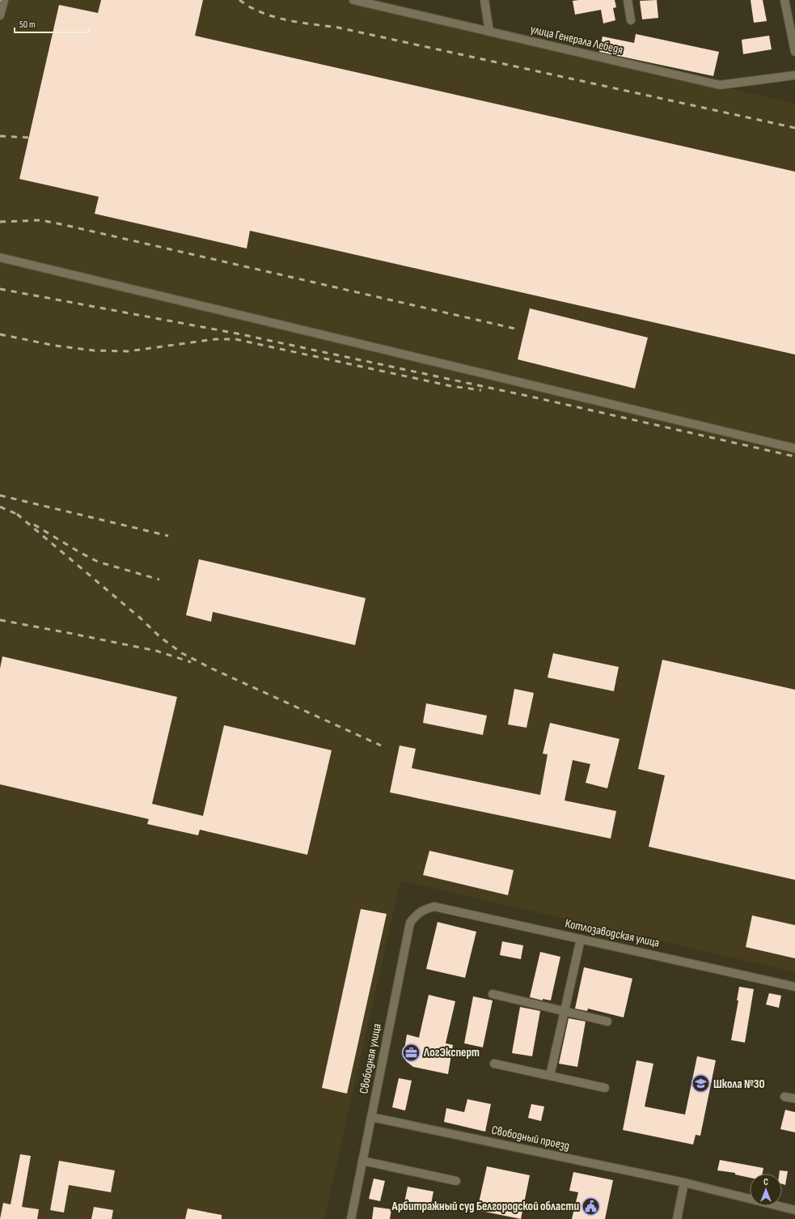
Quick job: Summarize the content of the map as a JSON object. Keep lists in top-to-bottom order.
{
  "streets": {
    "street": [
      "улица Генерала Лебедя",
      "Котлозаводская улица",
      "Свободная улица",
      "Свободный проезд"
    ]
  },
  "crossings": [
    ["Котлозаводская улица", "Свободная улица"],
    ["Свободная улица", "Свободный проезд"]
  ],
  "places": {
    "office": ["ЛогЭксперт"],
    "school or university": ["Школа №30"],
    "public building": ["Арбитражный суд Белгородской области"]
  },
  "scale_bar": "50 m",
  "north": "top"
}
